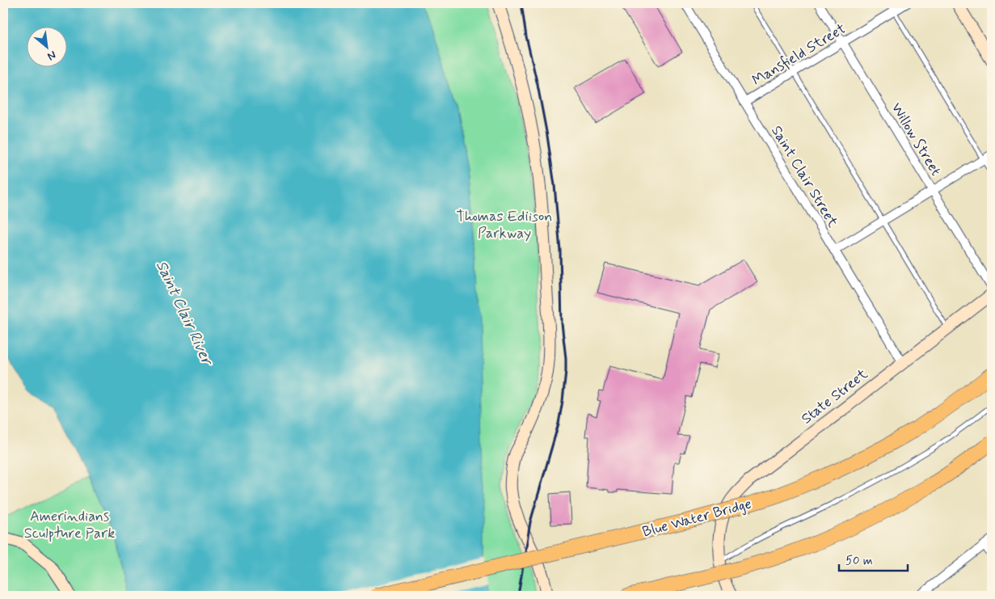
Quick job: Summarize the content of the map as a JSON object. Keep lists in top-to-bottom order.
{
  "streets": {
    "highway": ["Blue Water Bridge"],
    "street": [
      "Mansfield Street",
      "Willow Street",
      "Saint Clair Street",
      "State Street"
    ]
  },
  "crossings": [
    ["Mansfield Street", "Willow Street"],
    ["Mansfield Street", "Saint Clair Street"],
    ["Saint Clair Street", "State Street"]
  ],
  "water": ["Saint Clair River"],
  "parks": ["Thomas Ediison Parkway", "Amerindians Sculpture Park"],
  "scale_bar": "50 m",
  "north": "bottom right"
}
